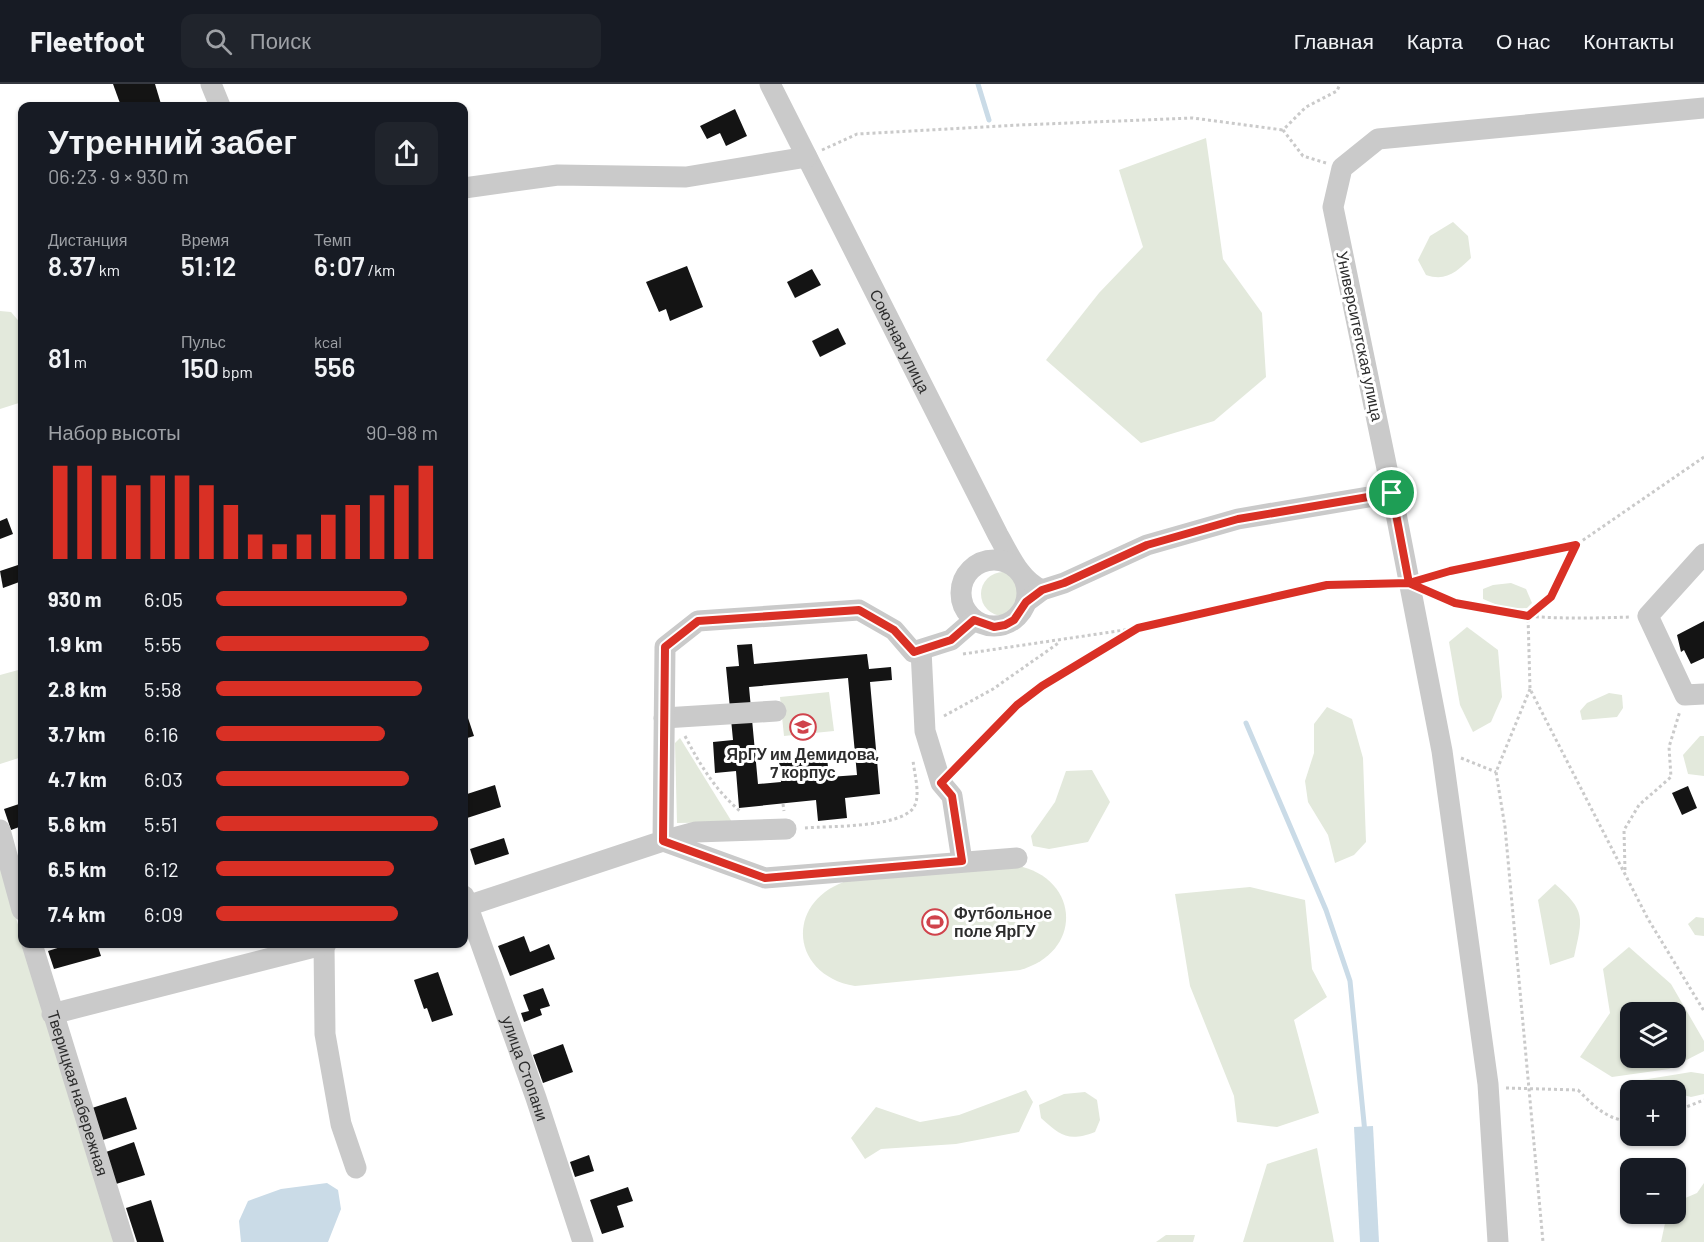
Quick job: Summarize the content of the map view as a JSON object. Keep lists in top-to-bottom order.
{
  "streets": {
    "street": [
      "Университетская улица",
      "Союзная улица",
      "улица Стопани",
      "Тверицкая набережная"
    ]
  },
  "places": {
    "school or university": ["ЯрГУ им Демидова, 7 корпус"],
    "sports": ["Футбольное поле ЯрГУ"]
  },
  "page": {
    "header": "Fleetfoot",
    "search": "Поиск",
    "nav": [
      "Главная",
      "Карта",
      "О нас",
      "Контакты"
    ],
    "heading": ["Утренний забег", "06:23 · 9 × 930 m"],
    "stats": [
      ["Дистанция", "8.37 km"],
      ["Время", "51:12"],
      ["Темп", "6:07 /km"],
      ["81 m"],
      ["Пульс", "150 bpm"],
      ["kcal", "556"]
    ],
    "chart": ["Набор высоты", "90–98 m"],
    "list": [
      {
        "name": "930 m",
        "note": "6:05"
      },
      {
        "name": "1.9 km",
        "note": "5:55"
      },
      {
        "name": "2.8 km",
        "note": "5:58"
      },
      {
        "name": "3.7 km",
        "note": "6:16"
      },
      {
        "name": "4.7 km",
        "note": "6:03"
      },
      {
        "name": "5.6 km",
        "note": "5:51"
      },
      {
        "name": "6.5 km",
        "note": "6:12"
      },
      {
        "name": "7.4 km",
        "note": "6:09"
      }
    ],
    "map_buttons": ["+", "−"]
  }
}
